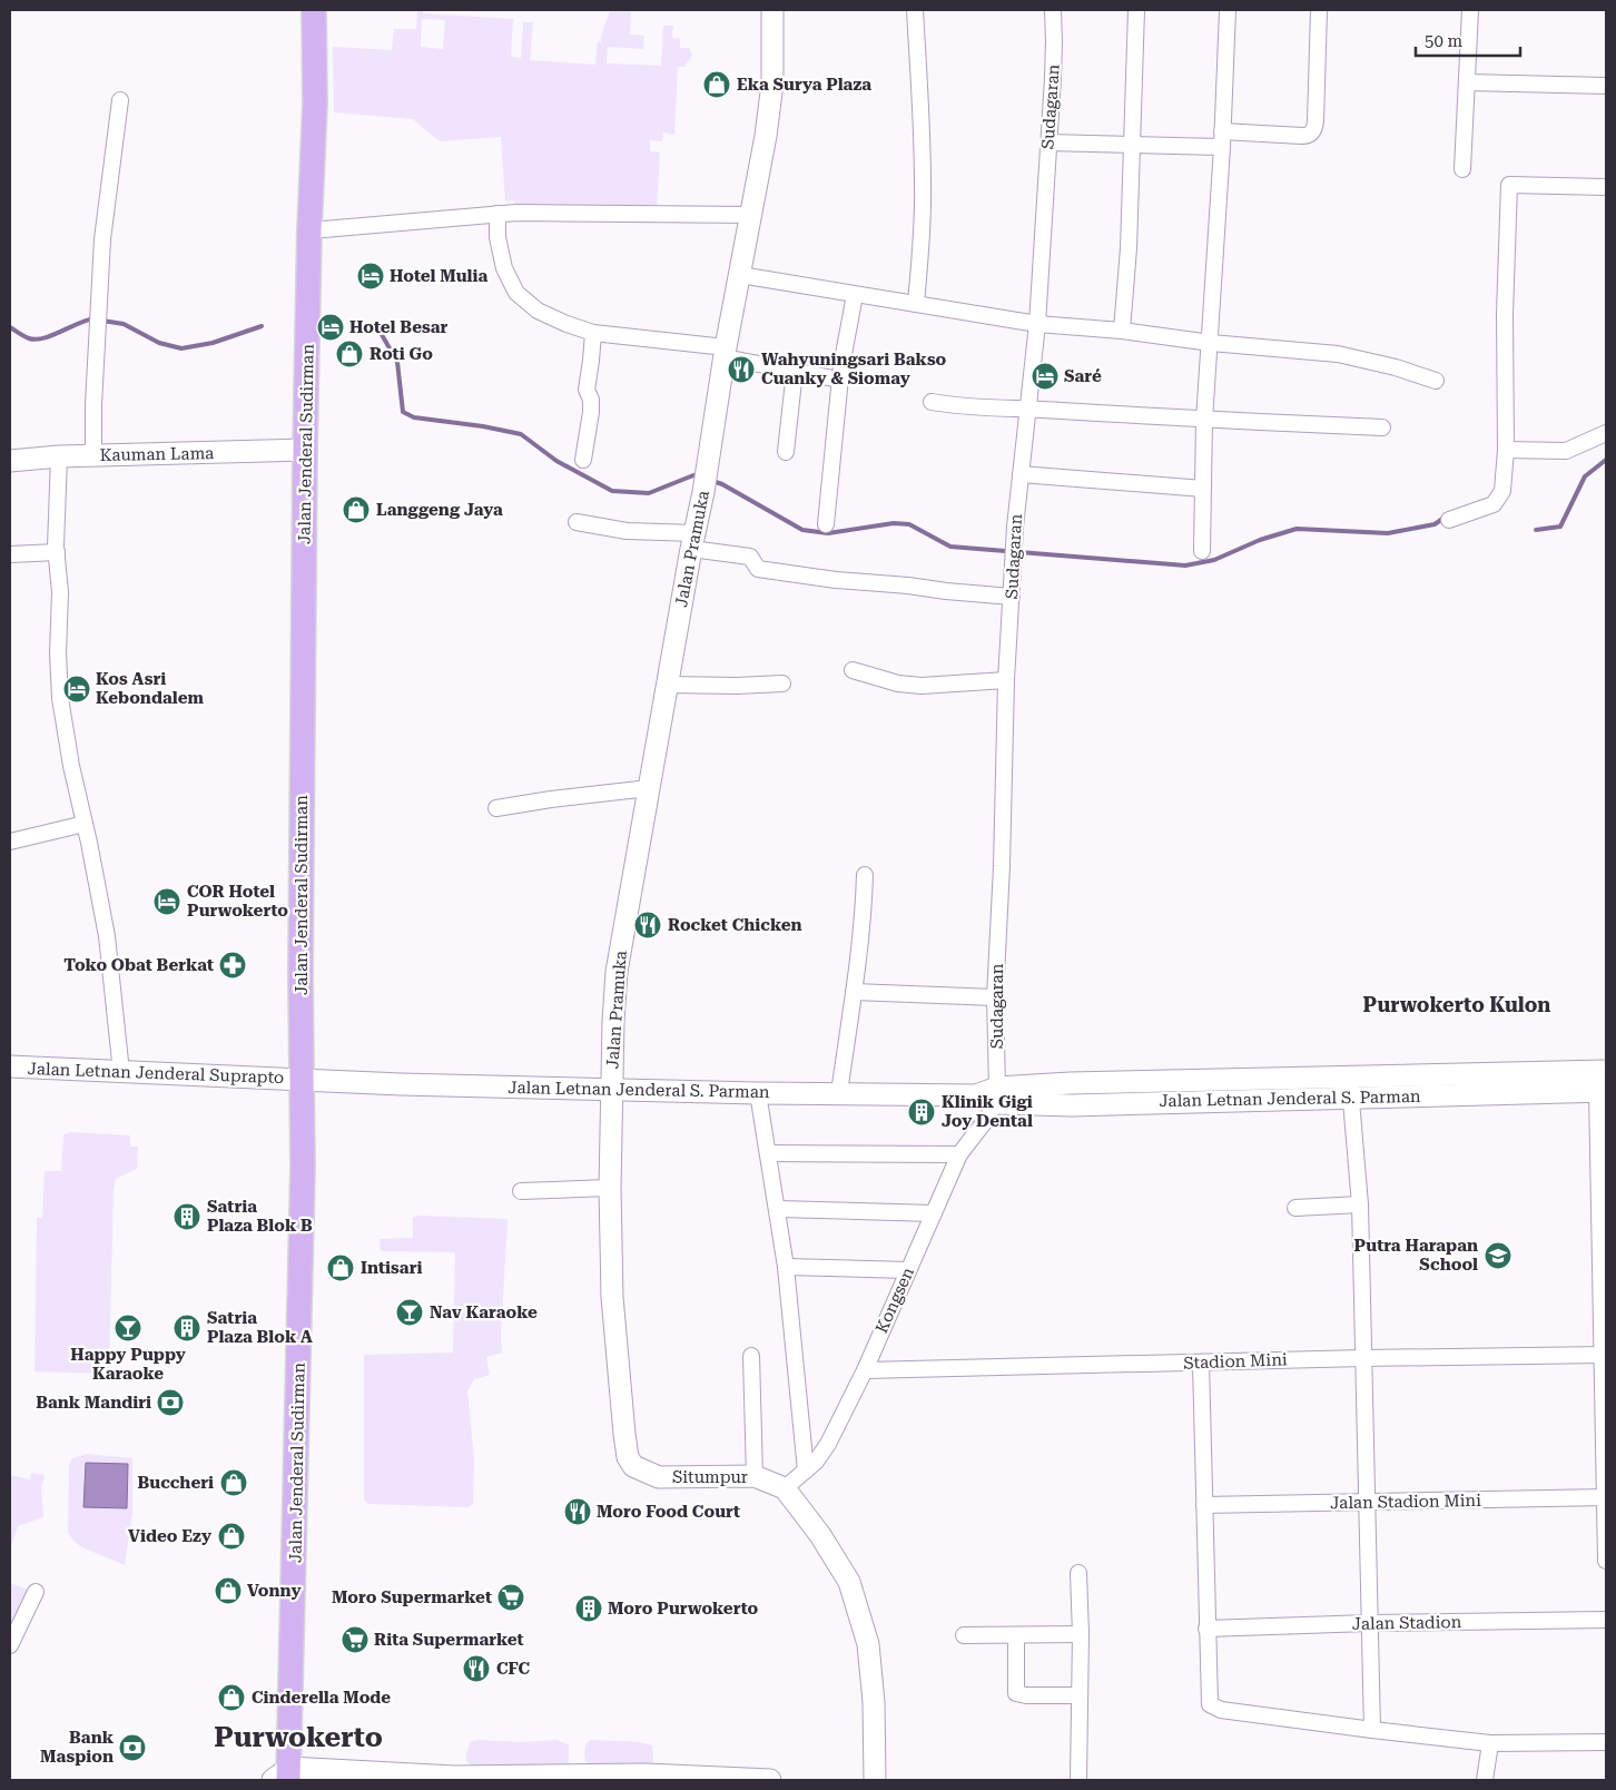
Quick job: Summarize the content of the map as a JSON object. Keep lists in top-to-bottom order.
{
  "streets": {
    "main road": ["Jalan Jenderal Sudirman"],
    "street": [
      "Sudagaran",
      "Kauman Lama",
      "Jalan Pramuka",
      "Jalan Letnan Jenderal Suprapto",
      "Jalan Letnan Jenderal S. Parman",
      "Kongsen",
      "Stadion Mini",
      "Situmpur",
      "Jalan Stadion Mini",
      "Jalan Stadion"
    ]
  },
  "crossings": [
    ["Sudagaran", "Jalan Letnan Jenderal S. Parman"],
    ["Sudagaran", "Kongsen"],
    ["Jalan Jenderal Sudirman", "Kauman Lama"],
    ["Jalan Jenderal Sudirman", "Jalan Letnan Jenderal Suprapto"],
    ["Jalan Jenderal Sudirman", "Jalan Letnan Jenderal S. Parman"],
    ["Jalan Pramuka", "Jalan Letnan Jenderal S. Parman"],
    ["Jalan Pramuka", "Situmpur"],
    ["Jalan Letnan Jenderal Suprapto", "Jalan Letnan Jenderal S. Parman"],
    ["Jalan Letnan Jenderal S. Parman", "Kongsen"],
    ["Jalan Letnan Jenderal S. Parman", "Situmpur"],
    ["Kongsen", "Stadion Mini"],
    ["Kongsen", "Situmpur"]
  ],
  "districts": ["Purwokerto Kulon", "Purwokerto"],
  "places": {
    "shop": [
      "Eka Surya Plaza",
      "Roti Go",
      "Langgeng Jaya",
      "Intisari",
      "Buccheri",
      "Video Ezy",
      "Vonny",
      "Cinderella Mode"
    ],
    "hotel": [
      "Hotel Mulia",
      "Hotel Besar",
      "Saré",
      "Kos Asri Kebondalem",
      "COR Hotel Purwokerto"
    ],
    "restaurant": [
      "Wahyuningsari Bakso Cuanky & Siomay",
      "Rocket Chicken",
      "Moro Food Court",
      "CFC"
    ],
    "pharmacy": ["Toko Obat Berkat"],
    "building": [
      "Klinik Gigi Joy Dental",
      "Satria Plaza Blok B",
      "Satria Plaza Blok A",
      "Moro Purwokerto"
    ],
    "school or university": ["Putra Harapan School"],
    "bar": ["Nav Karaoke", "Happy Puppy Karaoke"],
    "bank": ["Bank Mandiri", "Bank Maspion"],
    "supermarket": ["Moro Supermarket", "Rita Supermarket"]
  },
  "scale_bar": "50 m"
}
